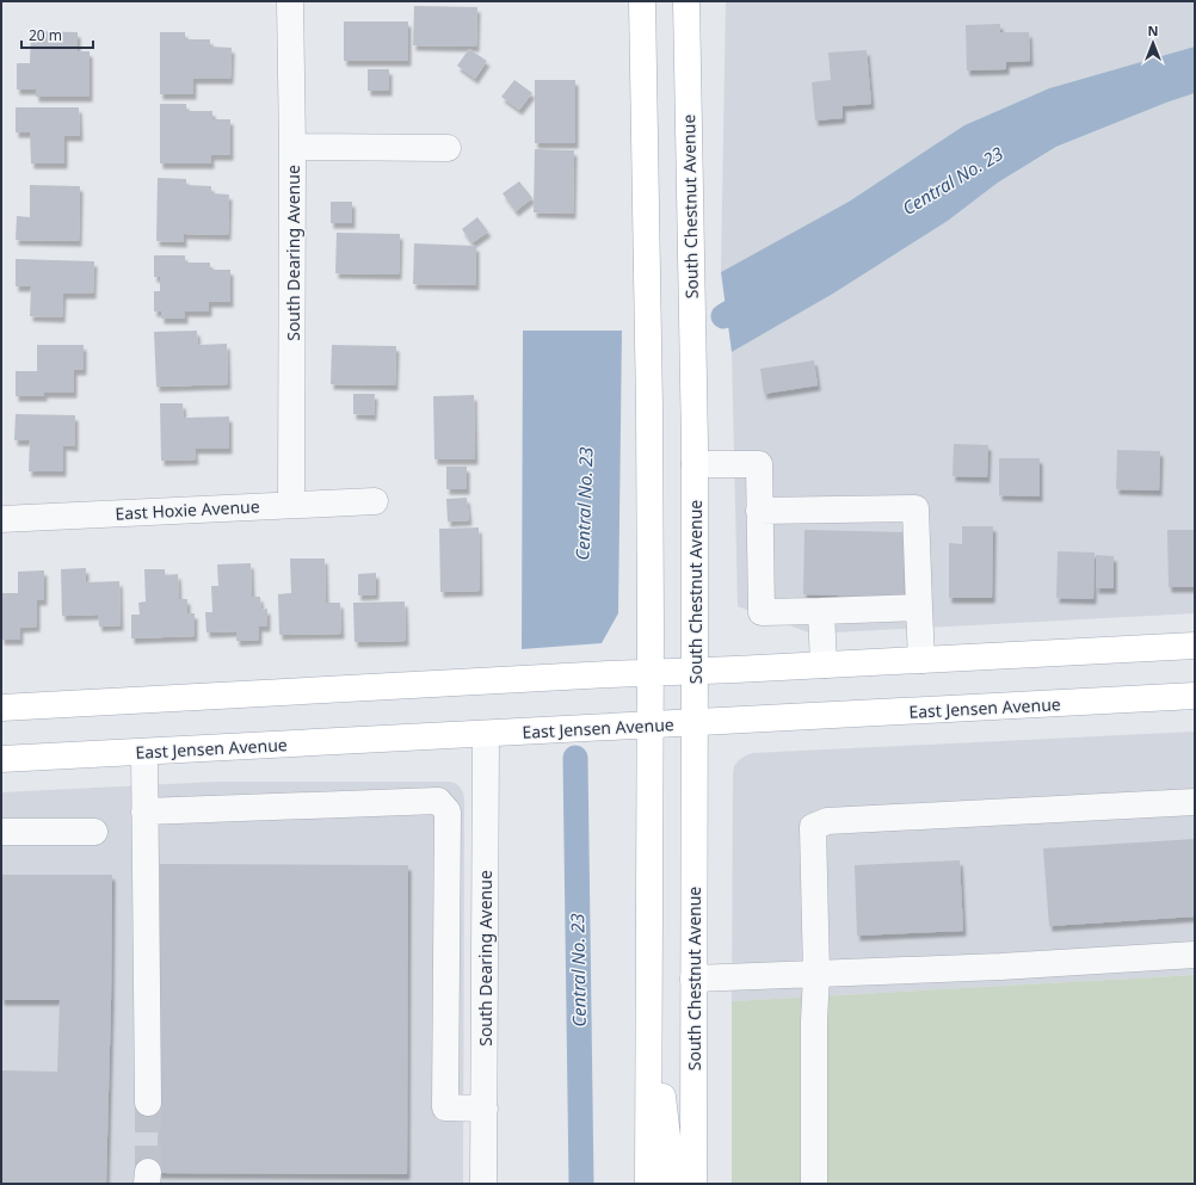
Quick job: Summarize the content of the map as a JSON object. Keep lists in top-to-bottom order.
{
  "streets": {
    "main road": ["South Chestnut Avenue", "East Jensen Avenue"],
    "street": ["South Dearing Avenue", "East Hoxie Avenue"]
  },
  "crossings": [
    ["South Chestnut Avenue", "East Jensen Avenue"],
    ["South Dearing Avenue", "East Hoxie Avenue"],
    ["South Dearing Avenue", "East Jensen Avenue"]
  ],
  "water": ["Central No. 23"],
  "scale_bar": "20 m",
  "north": "top"
}
